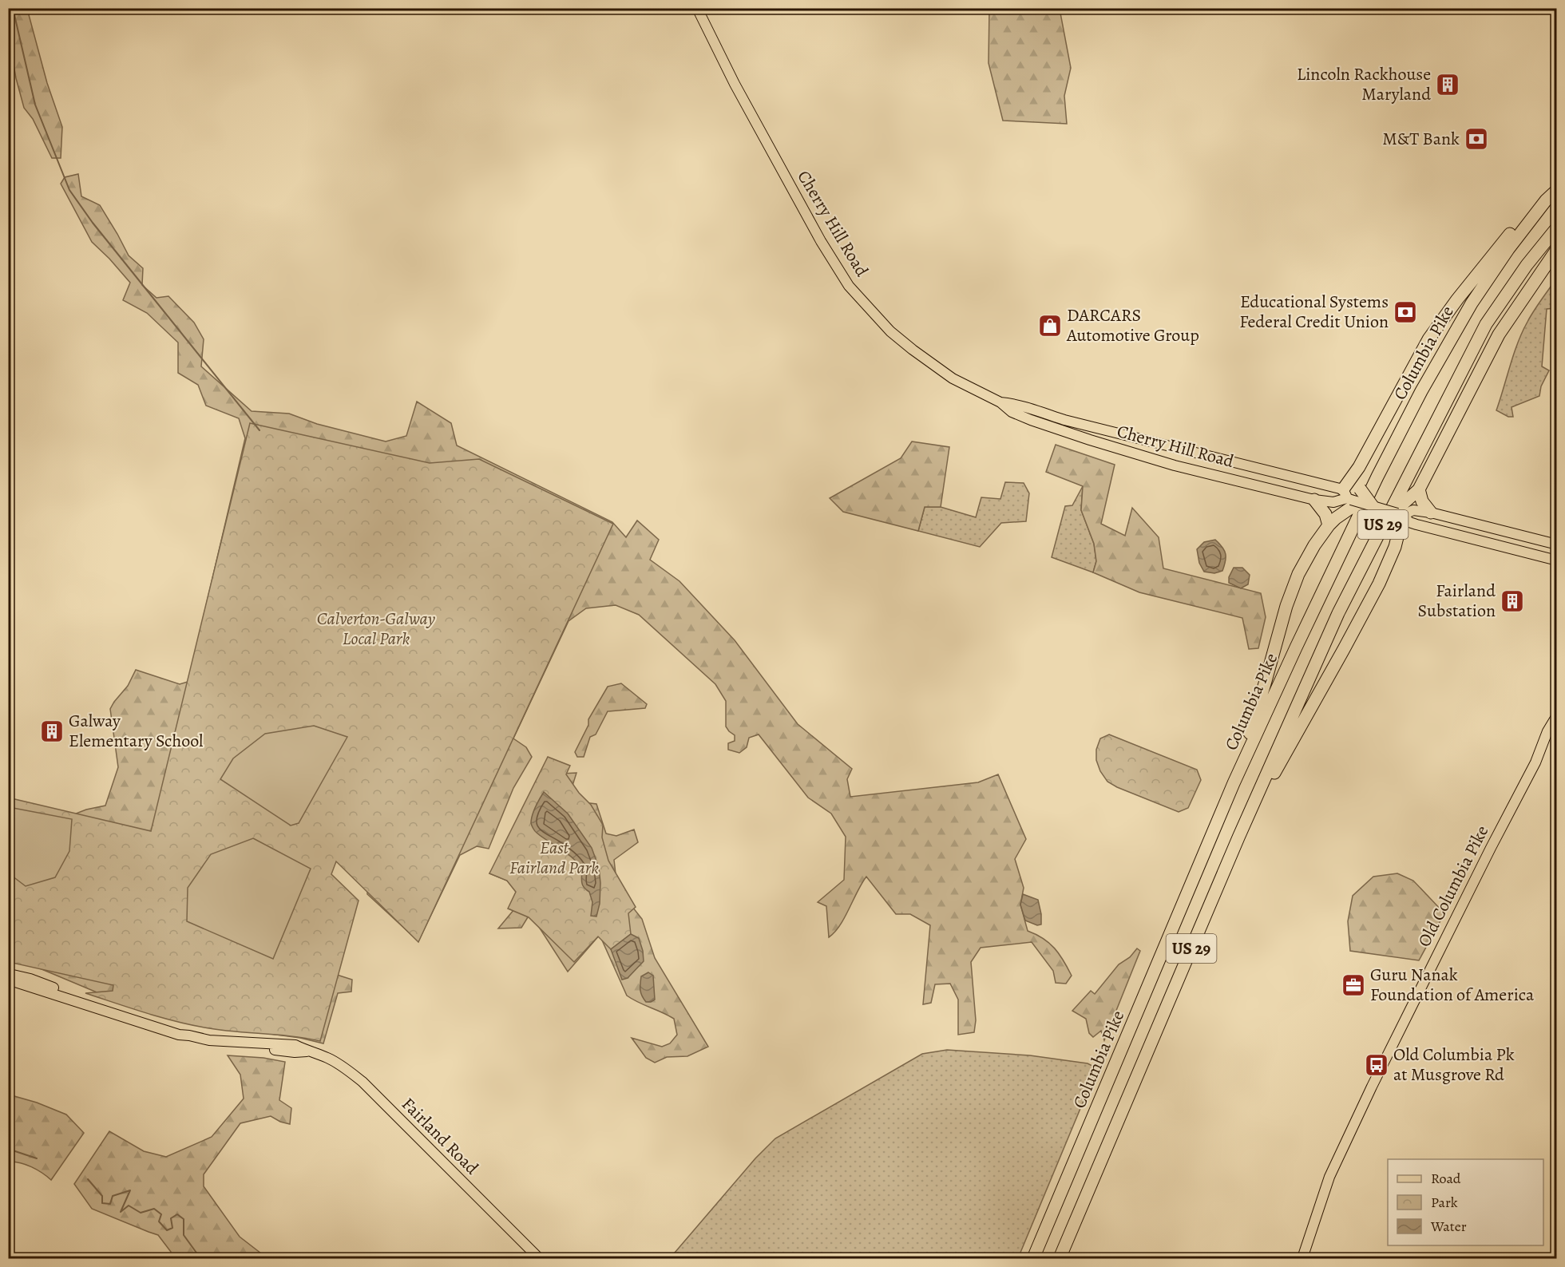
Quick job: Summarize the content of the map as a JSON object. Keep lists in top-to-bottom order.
{
  "streets": {
    "highway": ["Columbia Pike", "US 29"],
    "main road": ["Cherry Hill Road", "Old Columbia Pike", "Fairland Road"]
  },
  "parks": ["Calverton-Galway Local Park", "East Fairland Park"],
  "places": {
    "building": ["Lincoln Rackhouse Maryland", "Fairland Substation", "Galway Elementary School"],
    "bank": ["M&T Bank", "Educational Systems Federal Credit Union"],
    "shop": ["DARCARS Automotive Group"],
    "office": ["Guru Nanak Foundation of America"],
    "bus stop": ["Old Columbia Pk at Musgrove Rd"]
  },
  "legend": ["Road", "Park", "Water"]
}
